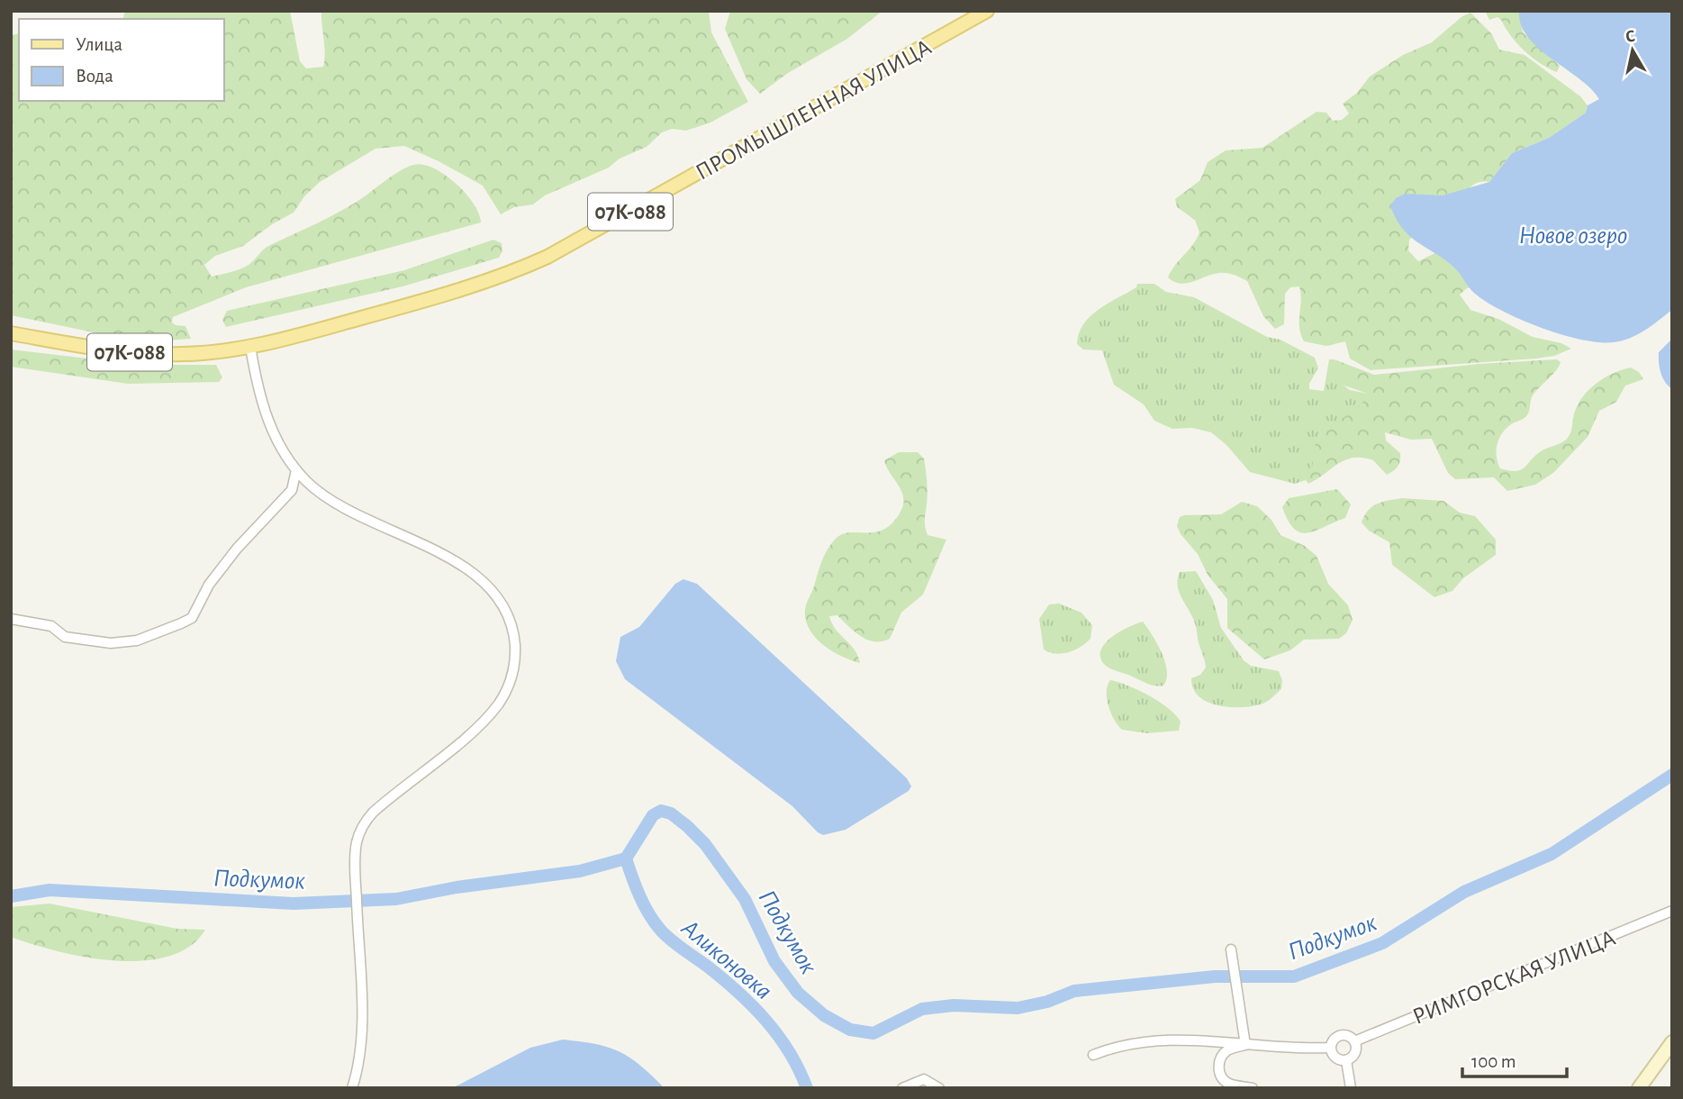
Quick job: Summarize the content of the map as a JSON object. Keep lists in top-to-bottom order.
{
  "streets": {
    "main road": ["ПРОМЫШЛЕННАЯ УЛИЦА", "07К-088"],
    "street": ["РИМГОРСКАЯ УЛИЦА"]
  },
  "crossings": [
    ["ПРОМЫШЛЕННАЯ УЛИЦА", "07К-088"]
  ],
  "water": ["Новое озеро", "Подкумок", "Аликоновка"],
  "legend": ["Улица", "Вода"],
  "scale_bar": "100 m",
  "north": "top"
}
